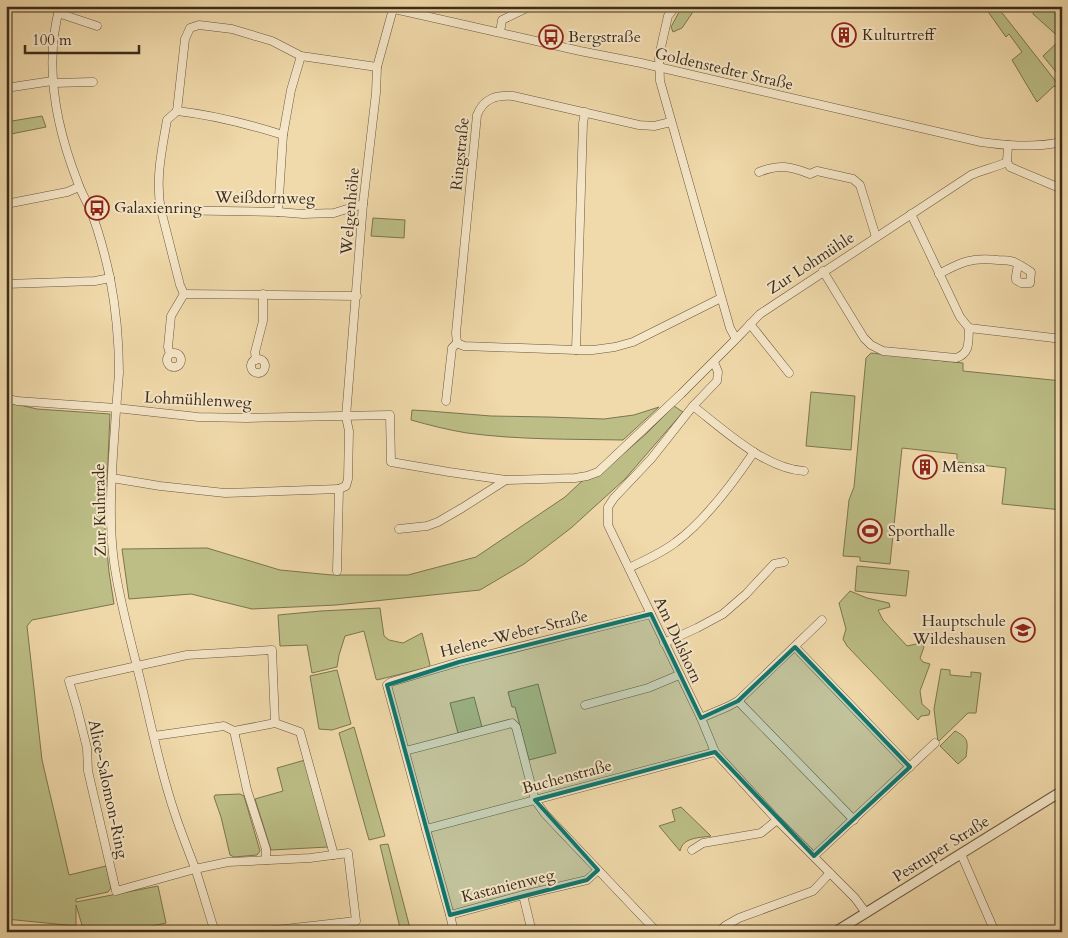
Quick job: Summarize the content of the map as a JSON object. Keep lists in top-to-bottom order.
{
  "streets": {
    "street": [
      "Goldenstedter Straße",
      "Ringstraße",
      "Weißdornweg",
      "Welgenhöhe",
      "Zur Lohmühle",
      "Lohmühlenweg",
      "Zur Kuhtrade",
      "Helene-Weber-Straße",
      "Am Dulshorn",
      "Buchenstraße",
      "Alice-Salomon-Ring",
      "Pestruper Straße",
      "Kastanienweg"
    ]
  },
  "crossings": [
    ["Goldenstedter Straße", "Welgenhöhe"],
    ["Weißdornweg", "Welgenhöhe"],
    ["Welgenhöhe", "Lohmühlenweg"],
    ["Zur Lohmühle", "Lohmühlenweg"],
    ["Zur Lohmühle", "Am Dulshorn"],
    ["Lohmühlenweg", "Zur Kuhtrade"],
    ["Zur Kuhtrade", "Alice-Salomon-Ring"],
    ["Helene-Weber-Straße", "Am Dulshorn"],
    ["Helene-Weber-Straße", "Kastanienweg"],
    ["Am Dulshorn", "Buchenstraße"],
    ["Am Dulshorn", "Pestruper Straße"],
    ["Buchenstraße", "Kastanienweg"]
  ],
  "places": {
    "building": ["Kulturtreff", "Mensa"],
    "bus stop": ["Bergstraße", "Galaxienring"],
    "sports": ["Sporthalle"],
    "school or university": ["Hauptschule Wildeshausen"]
  },
  "scale_bar": "100 m"
}
